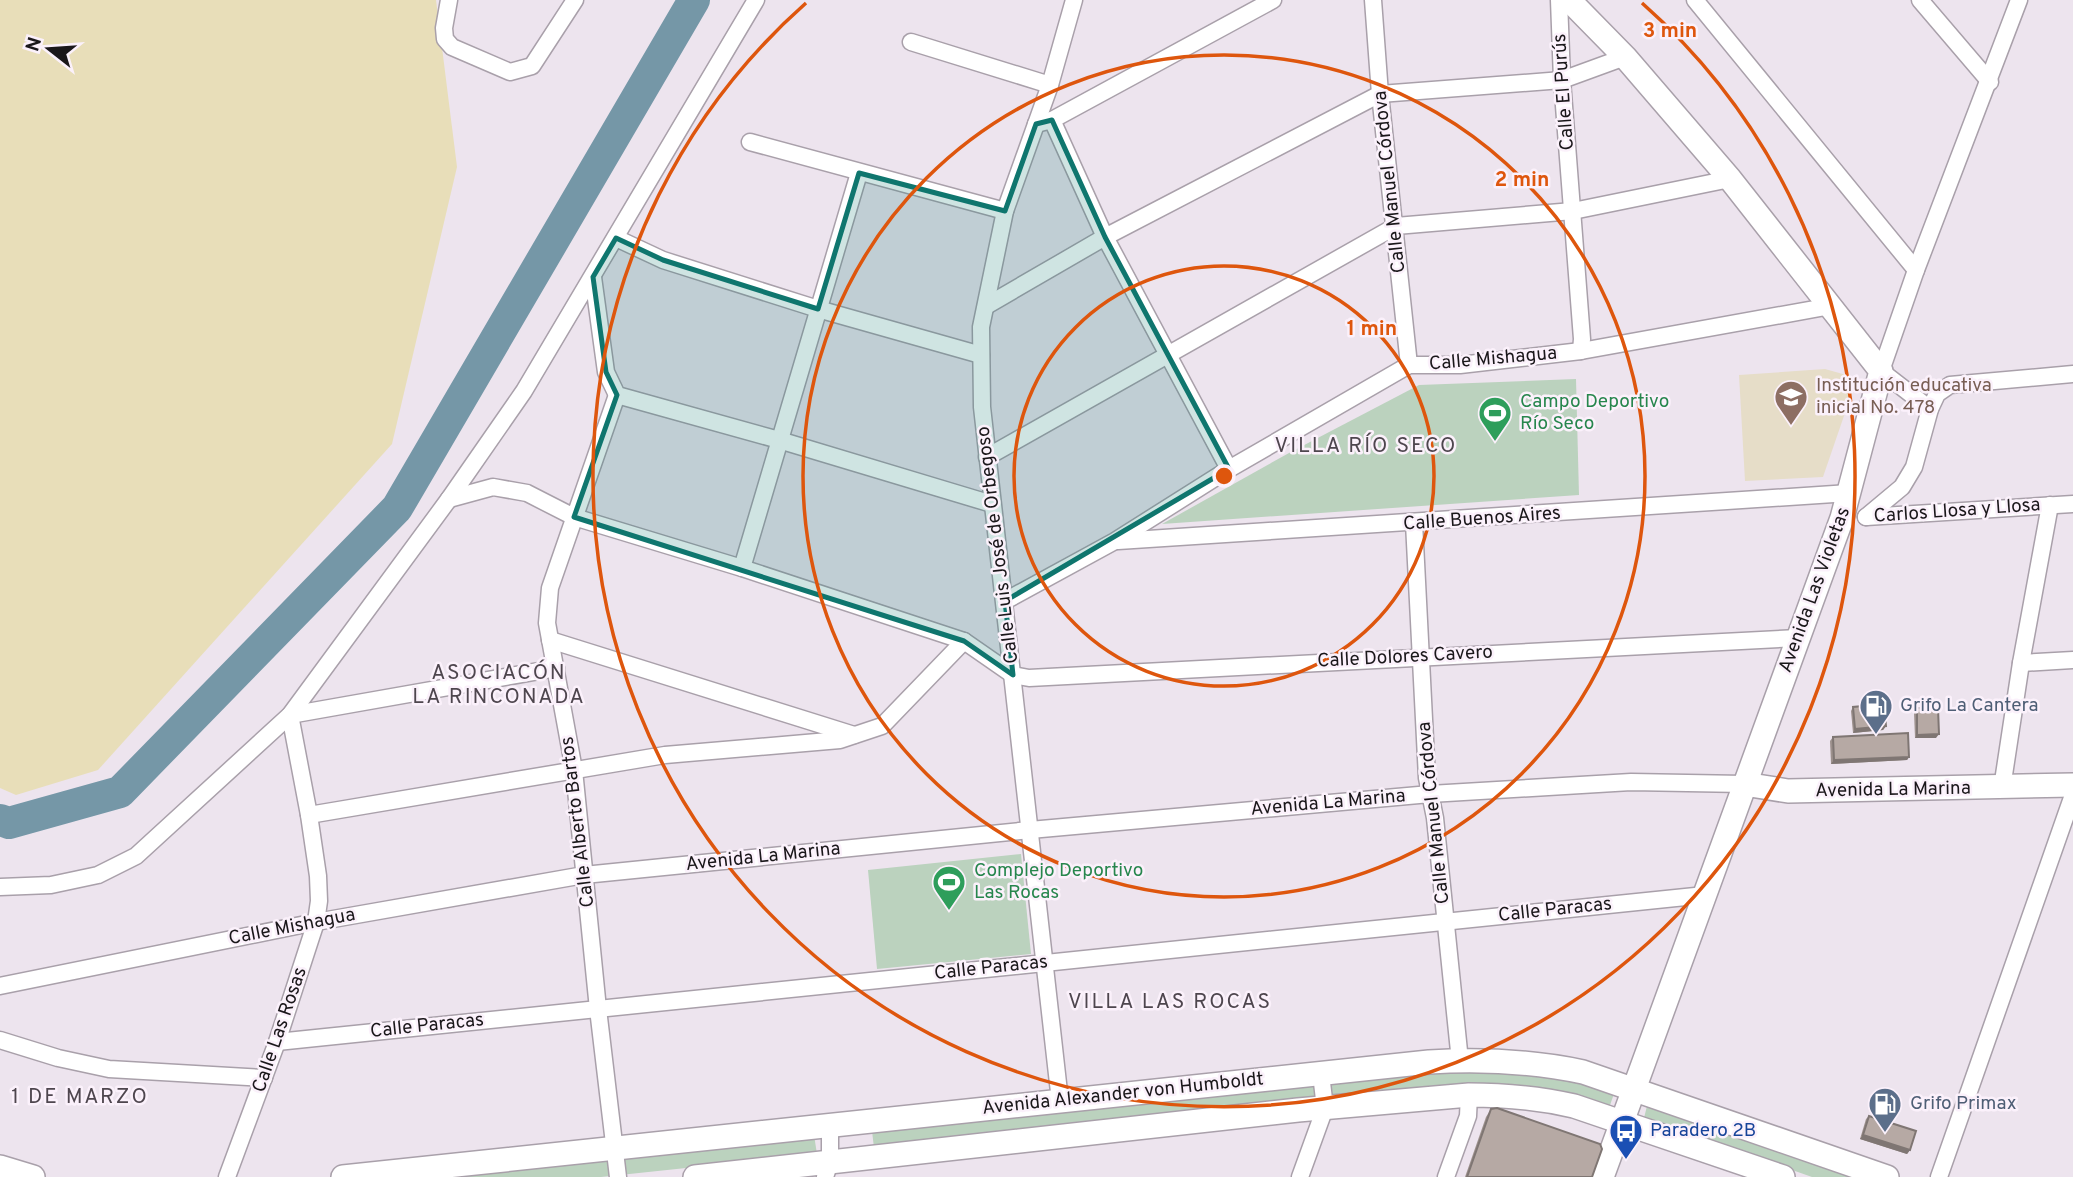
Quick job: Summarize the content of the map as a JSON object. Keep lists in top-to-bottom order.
{
  "streets": {
    "main road": ["Avenida Las Violetas", "Avenida La Marina", "Avenida Alexander von Humboldt"],
    "street": [
      "Calle El Purús",
      "Calle Manuel Córdova",
      "Calle Mishagua",
      "Carlos Llosa y Llosa",
      "Calle Buenos Aires",
      "Calle Luis José de Orbegoso",
      "Calle Dolores Cavero",
      "Calle Alberto Bartos",
      "Calle Paracas",
      "Calle Las Rosas"
    ]
  },
  "crossings": [
    ["Calle El Purús", "Calle Mishagua"],
    ["Calle Manuel Córdova", "Calle Mishagua"],
    ["Calle Manuel Córdova", "Calle Buenos Aires"],
    ["Calle Manuel Córdova", "Calle Dolores Cavero"],
    ["Calle Manuel Córdova", "Avenida La Marina"],
    ["Calle Manuel Córdova", "Calle Paracas"],
    ["Calle Manuel Córdova", "Avenida Alexander von Humboldt"],
    ["Calle Mishagua", "Calle Buenos Aires"],
    ["Calle Mishagua", "Calle Luis José de Orbegoso"],
    ["Calle Mishagua", "Avenida La Marina"],
    ["Calle Mishagua", "Calle Alberto Bartos"],
    ["Calle Mishagua", "Calle Las Rosas"],
    ["Carlos Llosa y Llosa", "Avenida Las Violetas"],
    ["Calle Buenos Aires", "Avenida Las Violetas"],
    ["Calle Luis José de Orbegoso", "Calle Dolores Cavero"],
    ["Calle Luis José de Orbegoso", "Avenida La Marina"],
    ["Calle Luis José de Orbegoso", "Calle Paracas"],
    ["Calle Luis José de Orbegoso", "Avenida Alexander von Humboldt"],
    ["Avenida Las Violetas", "Calle Dolores Cavero"],
    ["Avenida Las Violetas", "Avenida La Marina"],
    ["Avenida Las Violetas", "Calle Paracas"],
    ["Avenida Las Violetas", "Avenida Alexander von Humboldt"],
    ["Avenida La Marina", "Calle Alberto Bartos"],
    ["Calle Alberto Bartos", "Calle Paracas"],
    ["Calle Alberto Bartos", "Avenida Alexander von Humboldt"],
    ["Calle Paracas", "Calle Las Rosas"]
  ],
  "districts": [
    "VILLA RÍO SECO",
    "ASOCIACÓN LA RINCONADA",
    "VILLA LAS ROCAS",
    "1 DE MARZO"
  ],
  "places": {
    "school or university": ["Institución educativa inicial No. 478"],
    "sports": ["Campo Deportivo Río Seco", "Complejo Deportivo Las Rocas"],
    "fuel station": ["Grifo La Cantera", "Grifo Primax"],
    "bus stop": ["Paradero 2B"]
  },
  "north": "left",
  "rings": ["3 min", "2 min", "1 min"]
}
